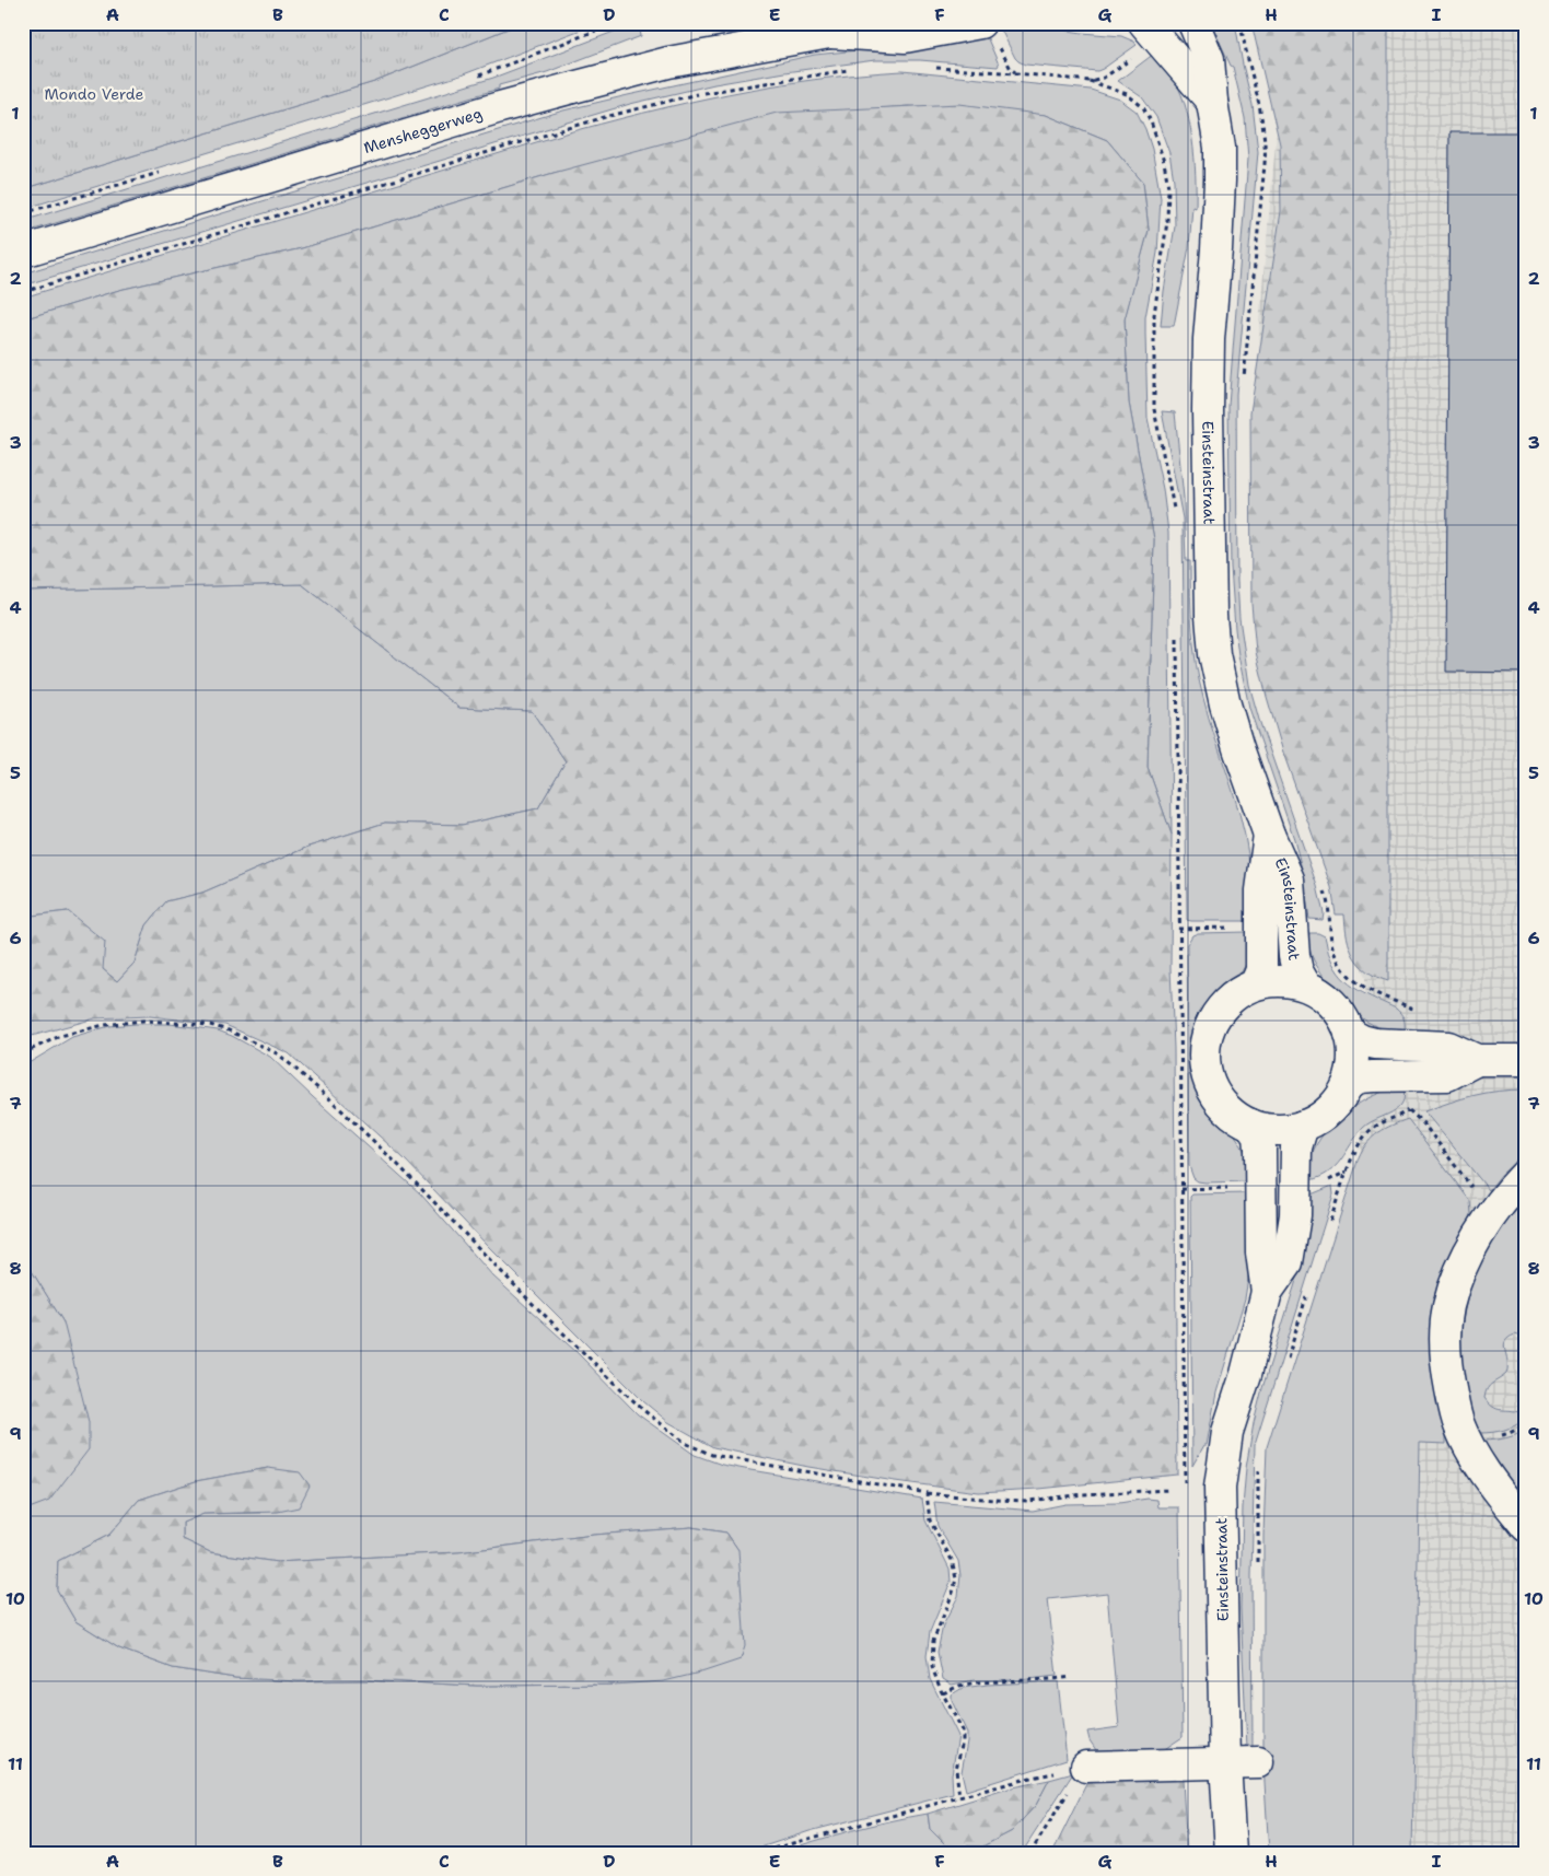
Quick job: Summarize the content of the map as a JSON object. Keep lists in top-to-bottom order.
{
  "streets": {
    "street": ["Mensheggerweg", "Einsteinstraat"]
  },
  "parks": ["Mondo Verde"],
  "grid": {
    "columns": [
      "A",
      "B",
      "C",
      "D",
      "E",
      "F",
      "G",
      "H",
      "I"
    ],
    "rows": [
      "1",
      "2",
      "3",
      "4",
      "5",
      "6",
      "7",
      "8",
      "9",
      "10",
      "11"
    ]
  }
}
